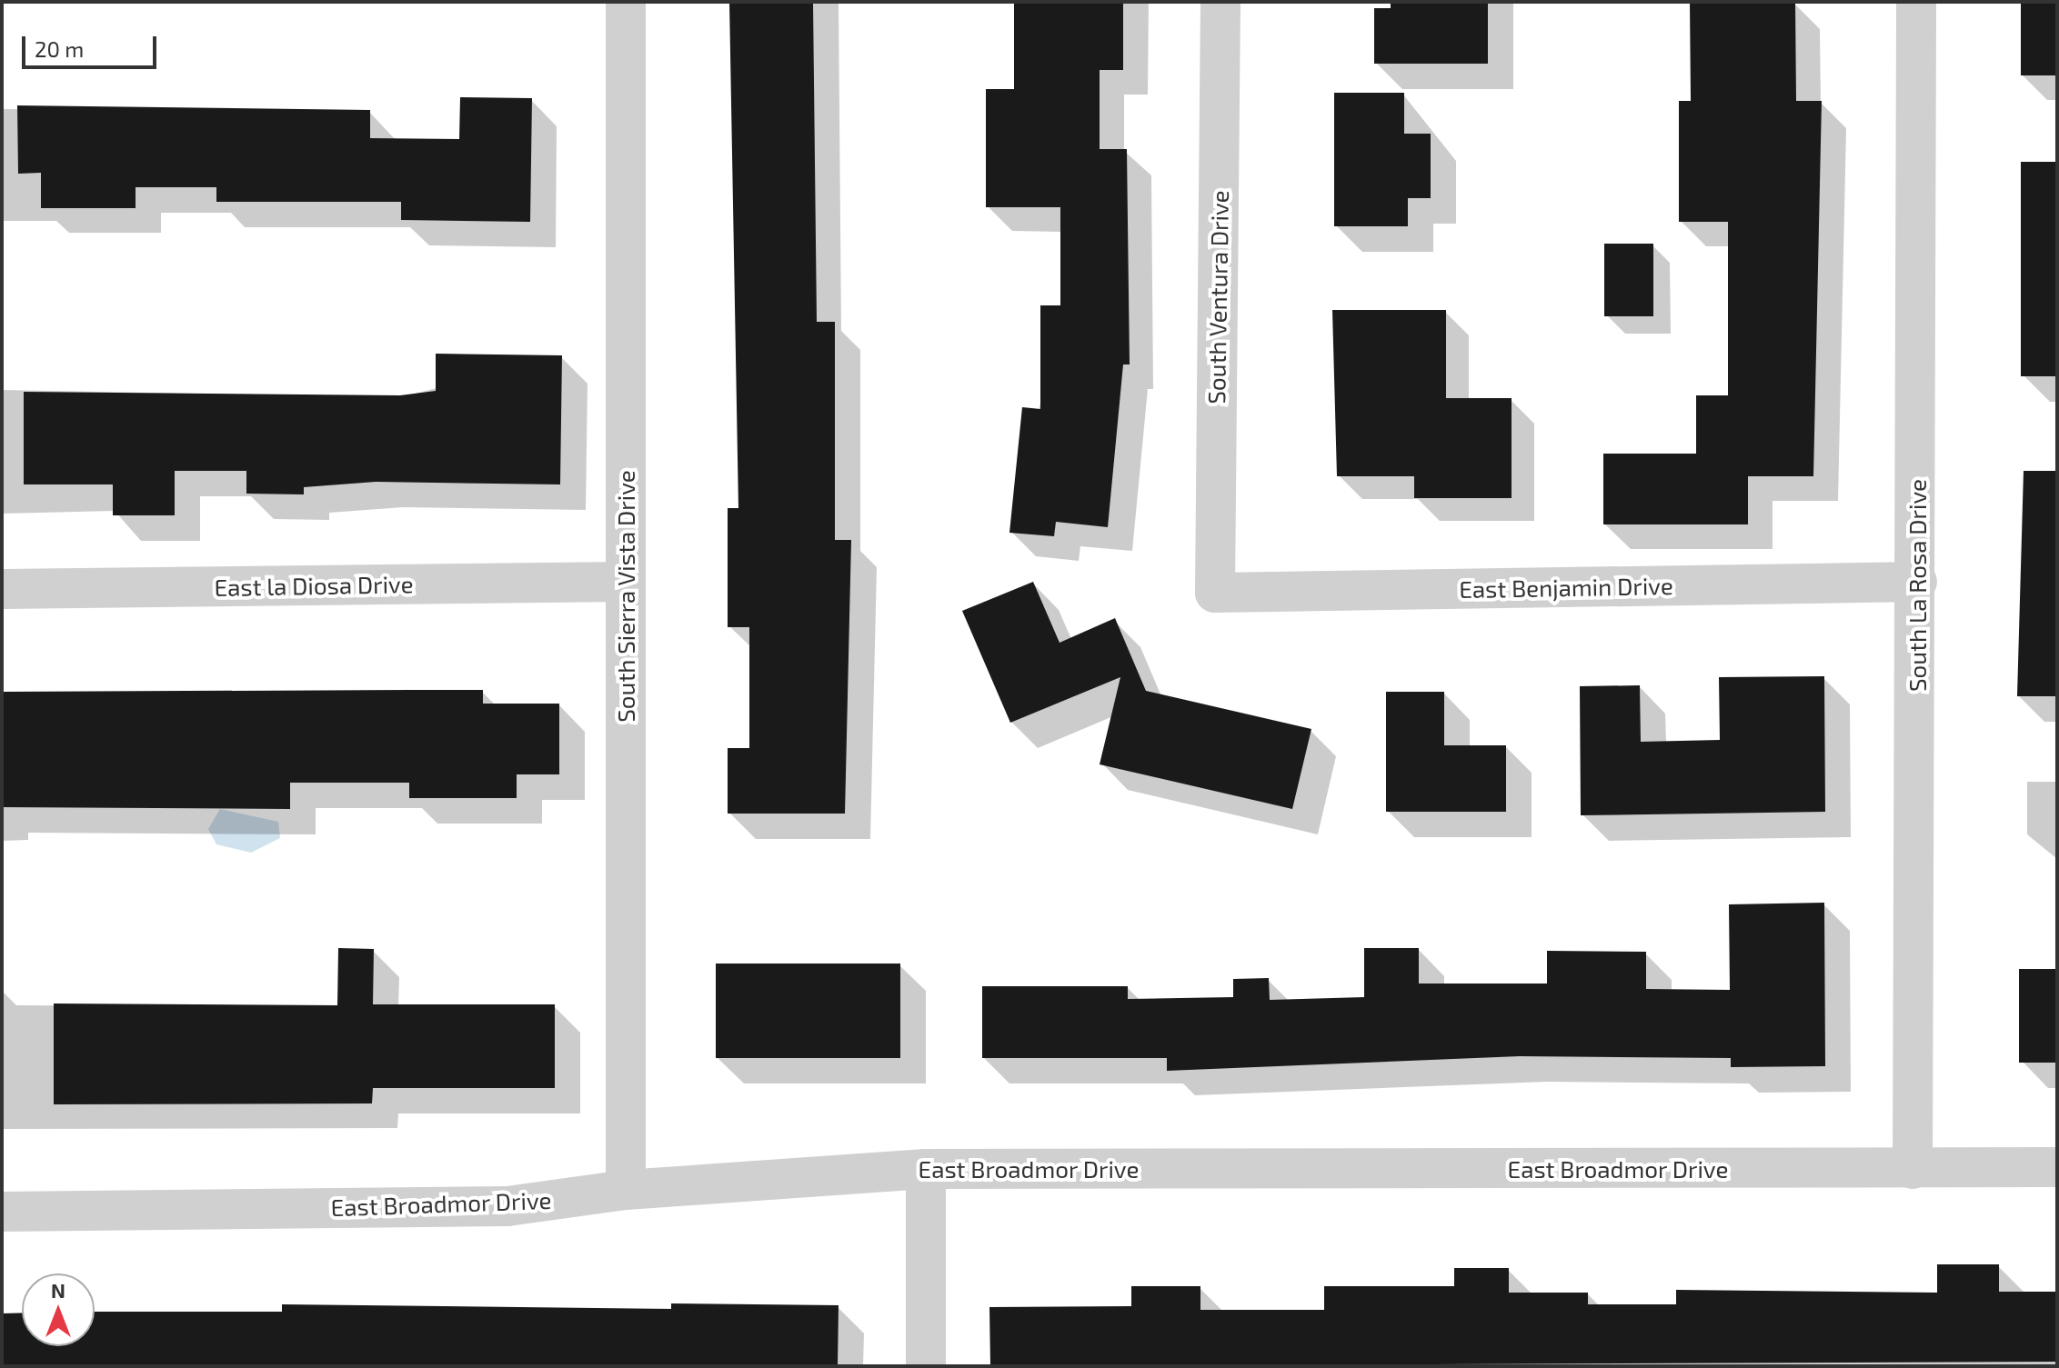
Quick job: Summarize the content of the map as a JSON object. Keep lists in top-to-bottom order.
{
  "streets": {
    "street": [
      "South Ventura Drive",
      "East la Diosa Drive",
      "South La Rosa Drive",
      "East Benjamin Drive",
      "South Sierra Vista Drive",
      "East Broadmor Drive"
    ]
  },
  "crossings": [
    ["South Ventura Drive", "East Benjamin Drive"],
    ["East la Diosa Drive", "South Sierra Vista Drive"],
    ["South La Rosa Drive", "East Benjamin Drive"],
    ["South La Rosa Drive", "East Broadmor Drive"],
    ["South Sierra Vista Drive", "East Broadmor Drive"]
  ],
  "scale_bar": "20 m",
  "north": "top"
}
